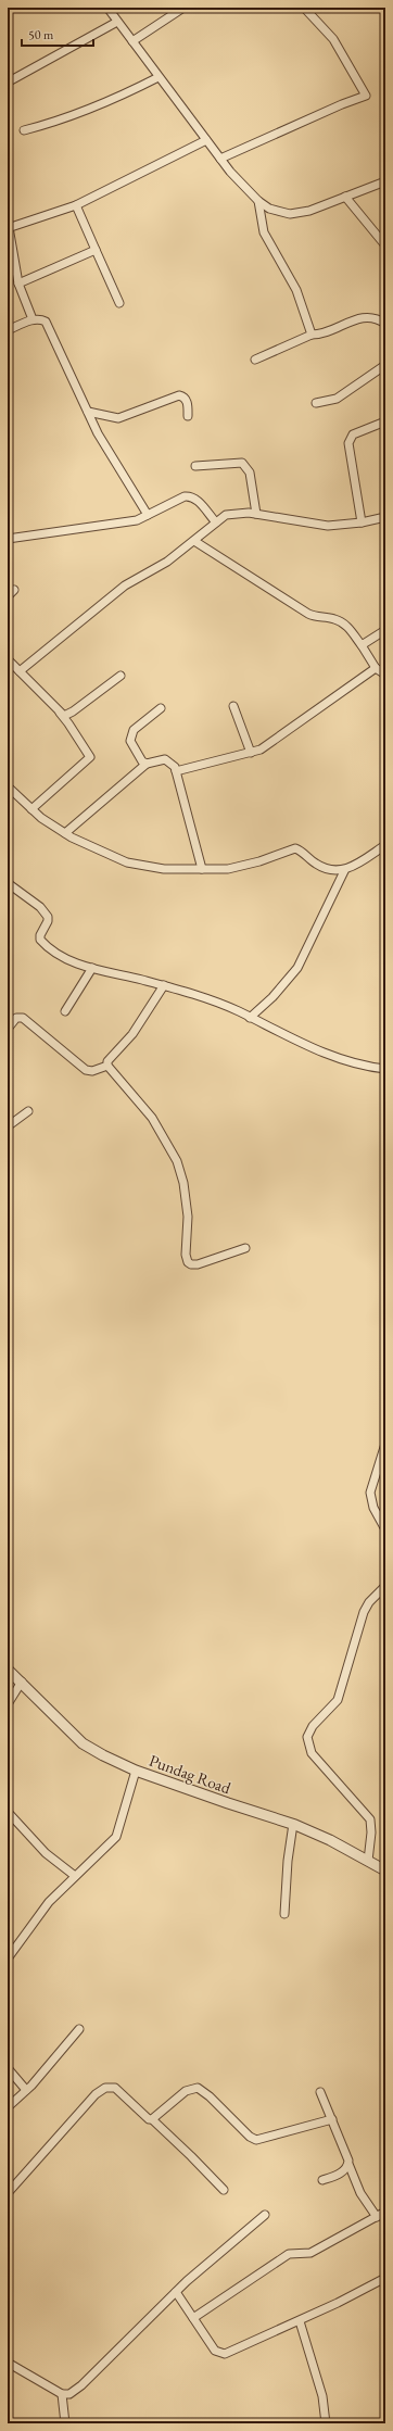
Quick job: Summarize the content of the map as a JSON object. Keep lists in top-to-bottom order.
{
  "streets": {
    "street": ["Pundag Road"]
  },
  "scale_bar": "50 m"
}
